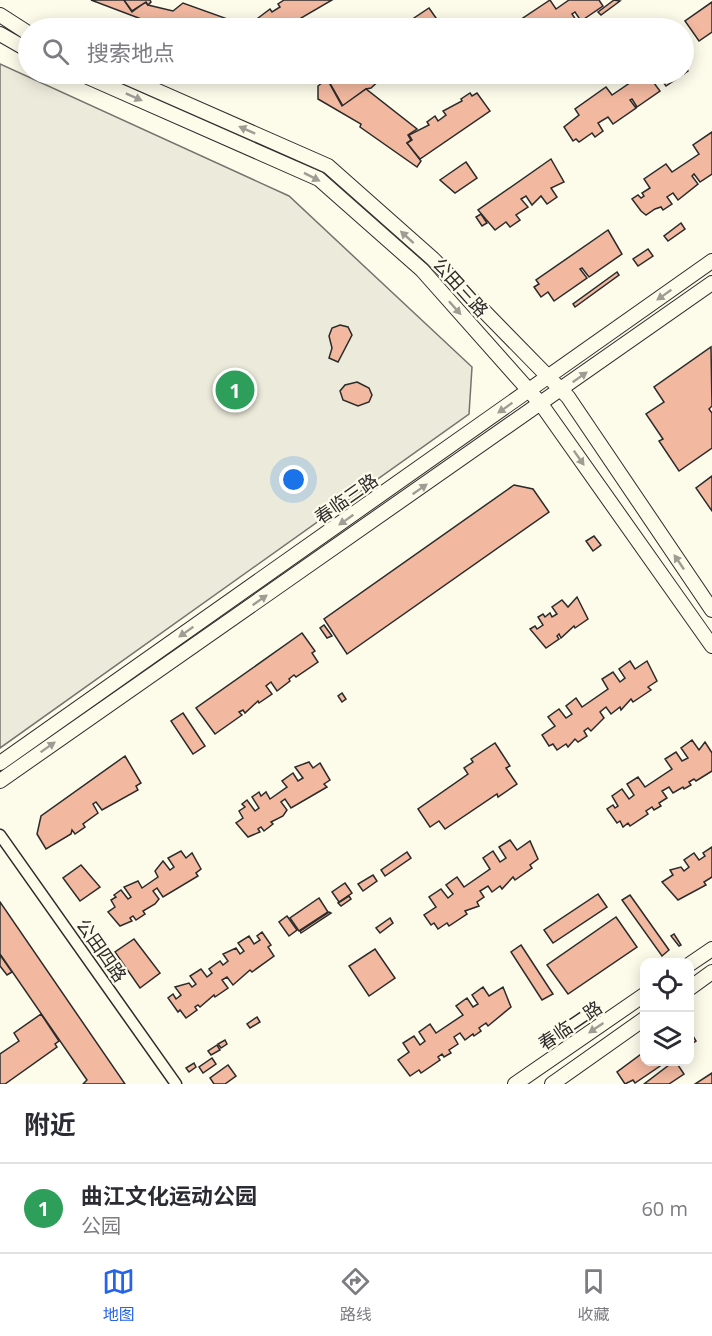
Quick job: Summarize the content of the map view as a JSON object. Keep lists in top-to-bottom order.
{
  "streets": {
    "street": [
      "公田三路",
      "春临三路",
      "公田四路",
      "春临二路"
    ]
  },
  "crossings": [
    ["公田三路", "春临三路"]
  ],
  "page": {
    "search": "搜索地点",
    "pins": "1",
    "heading": "附近",
    "list": [
      {
        "mark": "1",
        "name": "曲江文化运动公园",
        "note": "公园",
        "value": "60 m"
      }
    ],
    "nav": ["地图", "路线", "收藏"]
  }
}
